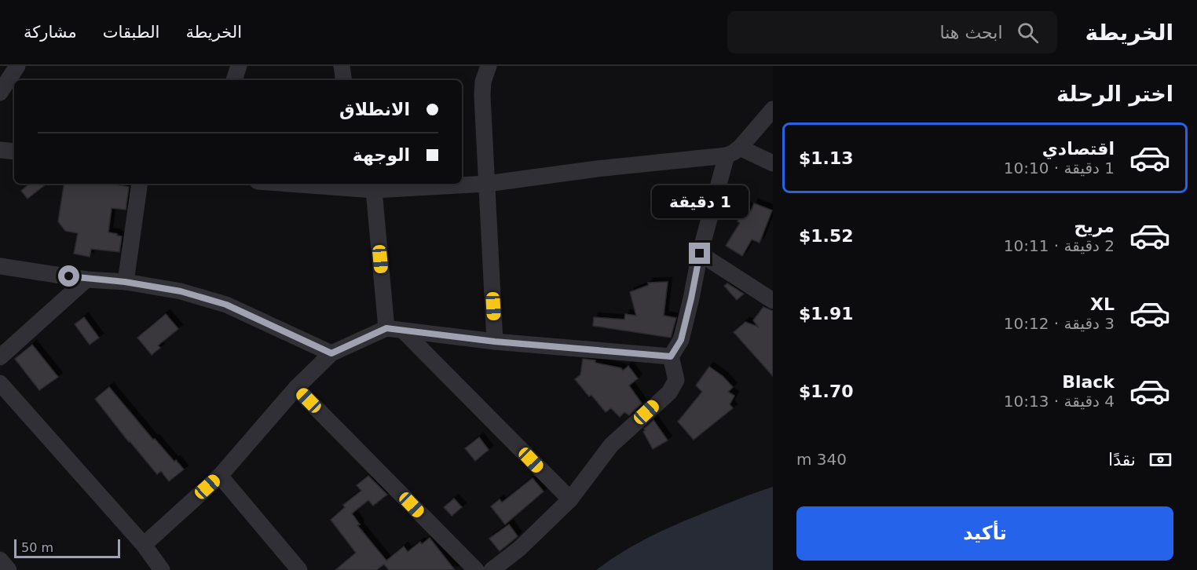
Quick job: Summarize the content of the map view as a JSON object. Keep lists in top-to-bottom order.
{
  "scale_bar": "50 m",
  "page": {
    "header": "الخريطة",
    "search": "ابحث هنا",
    "nav": ["الخريطة", "الطبقات", "مشاركة"],
    "heading": "اختر الرحلة",
    "banner": ["الانطلاق", "الوجهة"],
    "list": [
      {
        "name": "اقتصادي",
        "note": "1 دقيقة · 10:10",
        "value": "$1.13"
      },
      {
        "name": "مريح",
        "note": "2 دقيقة · 10:11",
        "value": "$1.52"
      },
      {
        "name": "XL",
        "note": "3 دقيقة · 10:12",
        "value": "$1.91"
      },
      {
        "name": "Black",
        "note": "4 دقيقة · 10:13",
        "value": "$1.70"
      }
    ],
    "bubble": "1 دقيقة",
    "pay": ["نقدًا", "340 m"],
    "buttons": "تأكيد",
    "scale": "50 m"
  }
}
